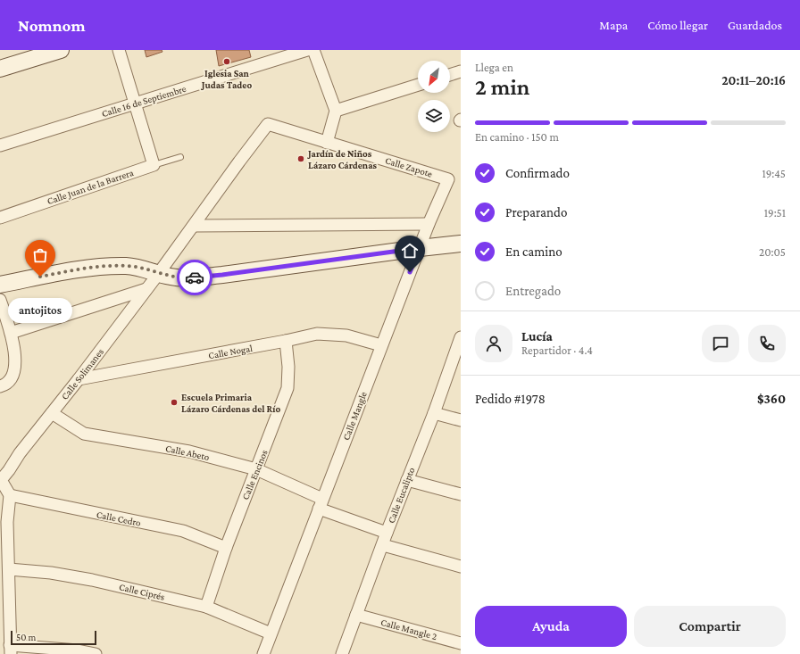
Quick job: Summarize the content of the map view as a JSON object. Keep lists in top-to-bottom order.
{
  "streets": {
    "street": [
      "Calle 16 de Septiembre",
      "Calle Zapote",
      "Calle Juan de la Barrera",
      "Calle Nogal",
      "Calle Solimanes",
      "Calle Mangle",
      "Calle Abeto",
      "Calle Encinos",
      "Calle Eucalipto",
      "Calle Cedro",
      "Calle Ciprés",
      "Calle Mangle 2"
    ]
  },
  "crossings": [
    ["Calle Zapote", "Calle Solimanes"],
    ["Calle Zapote", "Calle Mangle"],
    ["Calle Nogal", "Calle Solimanes"],
    ["Calle Nogal", "Calle Mangle"],
    ["Calle Nogal", "Calle Encinos"],
    ["Calle Solimanes", "Calle Abeto"],
    ["Calle Solimanes", "Calle Cedro"],
    ["Calle Mangle", "Calle Abeto"],
    ["Calle Mangle", "Calle Ciprés"],
    ["Calle Abeto", "Calle Encinos"],
    ["Calle Abeto", "Calle Eucalipto"],
    ["Calle Encinos", "Calle Cedro"],
    ["Calle Encinos", "Calle Ciprés"],
    ["Calle Eucalipto", "Calle Mangle 2"]
  ],
  "places": [
    "Iglesia San Judas Tadeo",
    "Jardín de Niños Lázaro Cárdenas",
    "antojitos",
    "Escuela Primaria Lázaro Cárdenas del Río"
  ],
  "scale_bar": "50 m",
  "north": "bottom left",
  "page": {
    "header": "Nomnom",
    "nav": ["Mapa", "Cómo llegar", "Guardados"],
    "heading": ["2 min", "Llega en", "20:11–20:16"],
    "panel": [
      "Lucía",
      "Repartidor · 4.4",
      "Pedido #1978",
      "$360"
    ],
    "bar": "En camino · 150 m",
    "list": [
      ["Confirmado", "19:45"],
      ["Preparando", "19:51"],
      ["En camino", "20:05"],
      "Entregado"
    ],
    "bubble": "antojitos",
    "buttons": ["Ayuda", "Compartir"],
    "scale": "50 m"
  }
}
